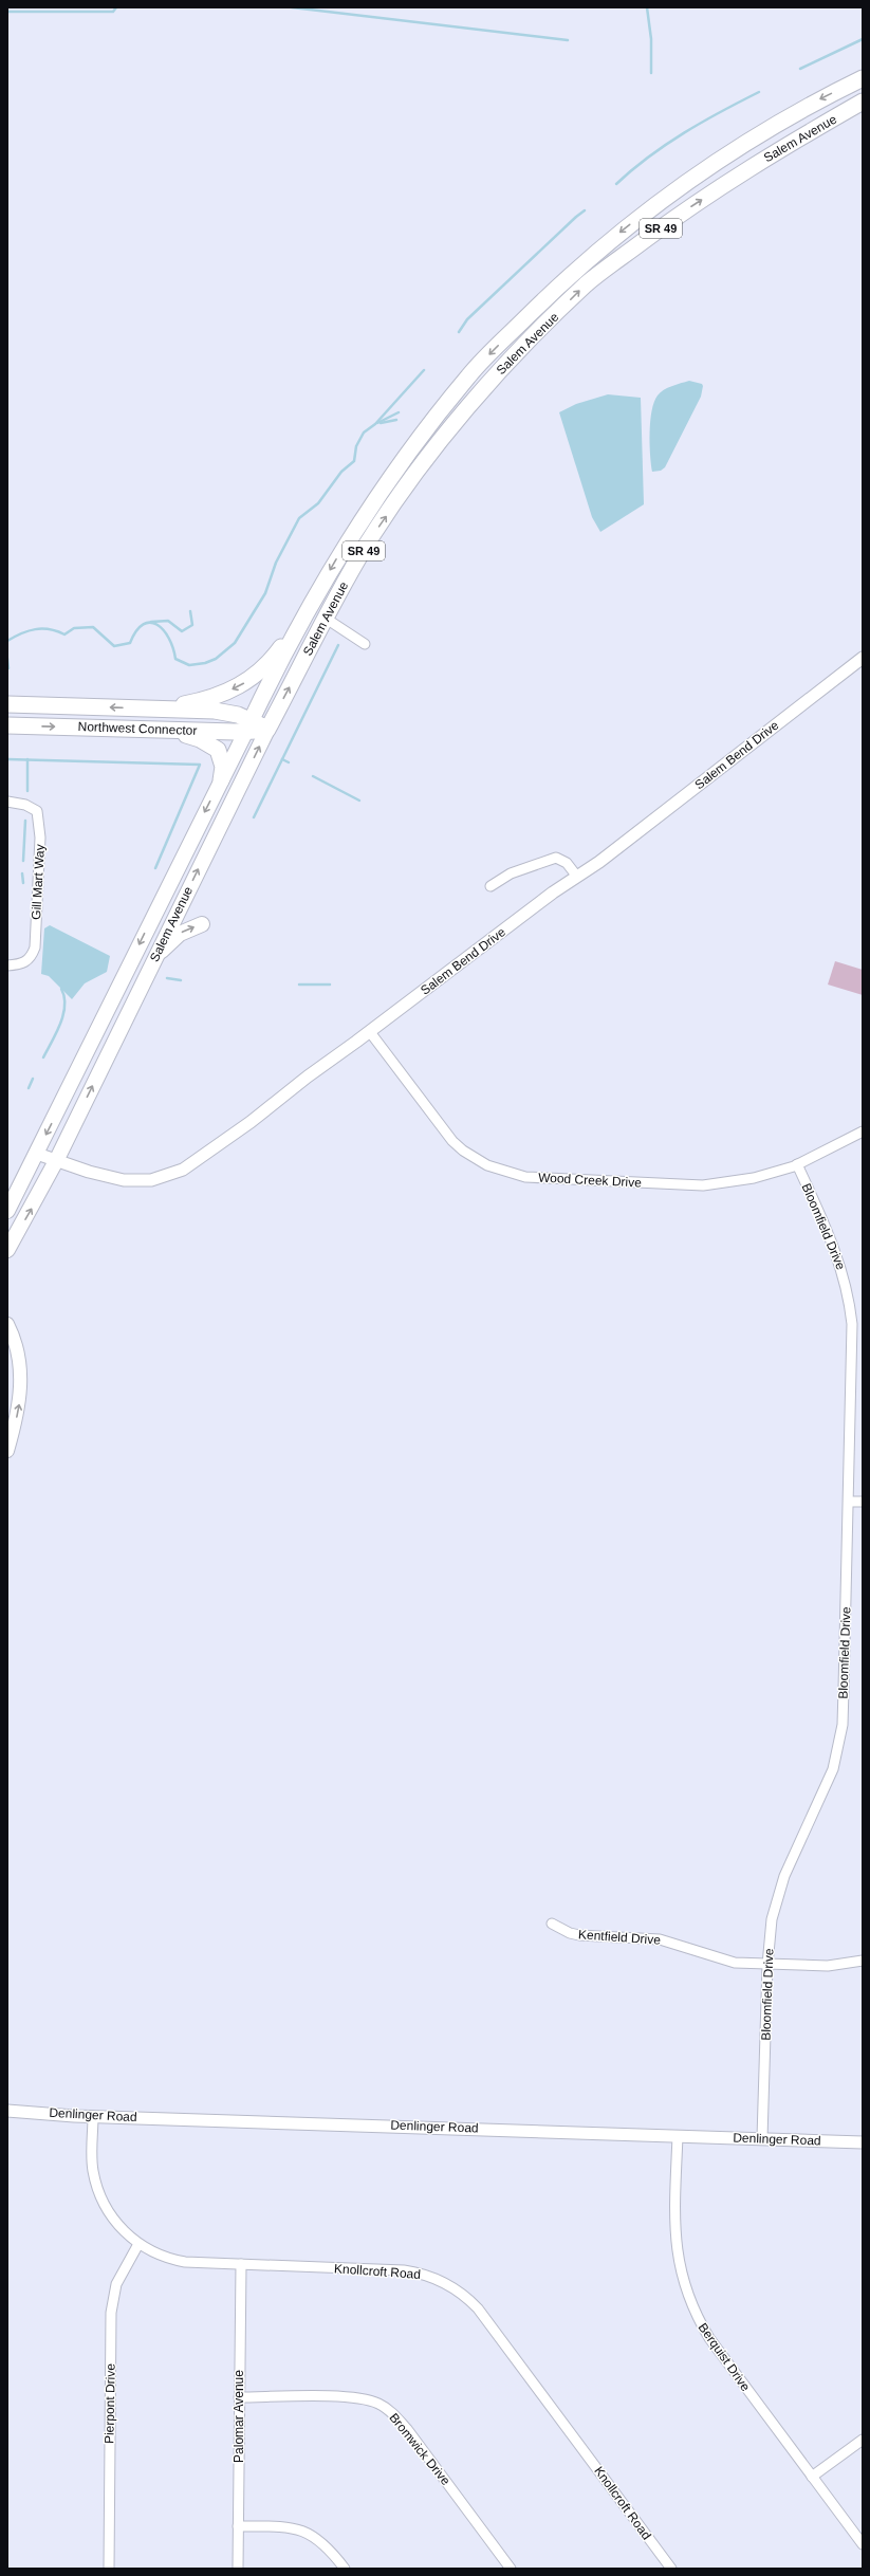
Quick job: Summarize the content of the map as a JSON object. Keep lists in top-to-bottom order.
{
  "streets": {
    "highway": ["Salem Avenue", "SR 49", "Northwest Connector"],
    "street": [
      "Salem Bend Drive",
      "Gill Mart Way",
      "Wood Creek Drive",
      "Bloomfield Drive",
      "Kentfield Drive",
      "Denlinger Road",
      "Knollcroft Road",
      "Berquist Drive",
      "Pierpont Drive",
      "Palomar Avenue",
      "Bromwick Drive"
    ]
  },
  "crossings": [
    ["Salem Avenue", "SR 49"],
    ["Salem Avenue", "Northwest Connector"],
    ["Salem Avenue", "Salem Bend Drive"],
    ["SR 49", "Northwest Connector"],
    ["Salem Bend Drive", "Wood Creek Drive"],
    ["Wood Creek Drive", "Bloomfield Drive"],
    ["Bloomfield Drive", "Kentfield Drive"],
    ["Bloomfield Drive", "Denlinger Road"],
    ["Denlinger Road", "Knollcroft Road"],
    ["Denlinger Road", "Berquist Drive"],
    ["Knollcroft Road", "Pierpont Drive"],
    ["Knollcroft Road", "Palomar Avenue"],
    ["Palomar Avenue", "Bromwick Drive"]
  ]
}
